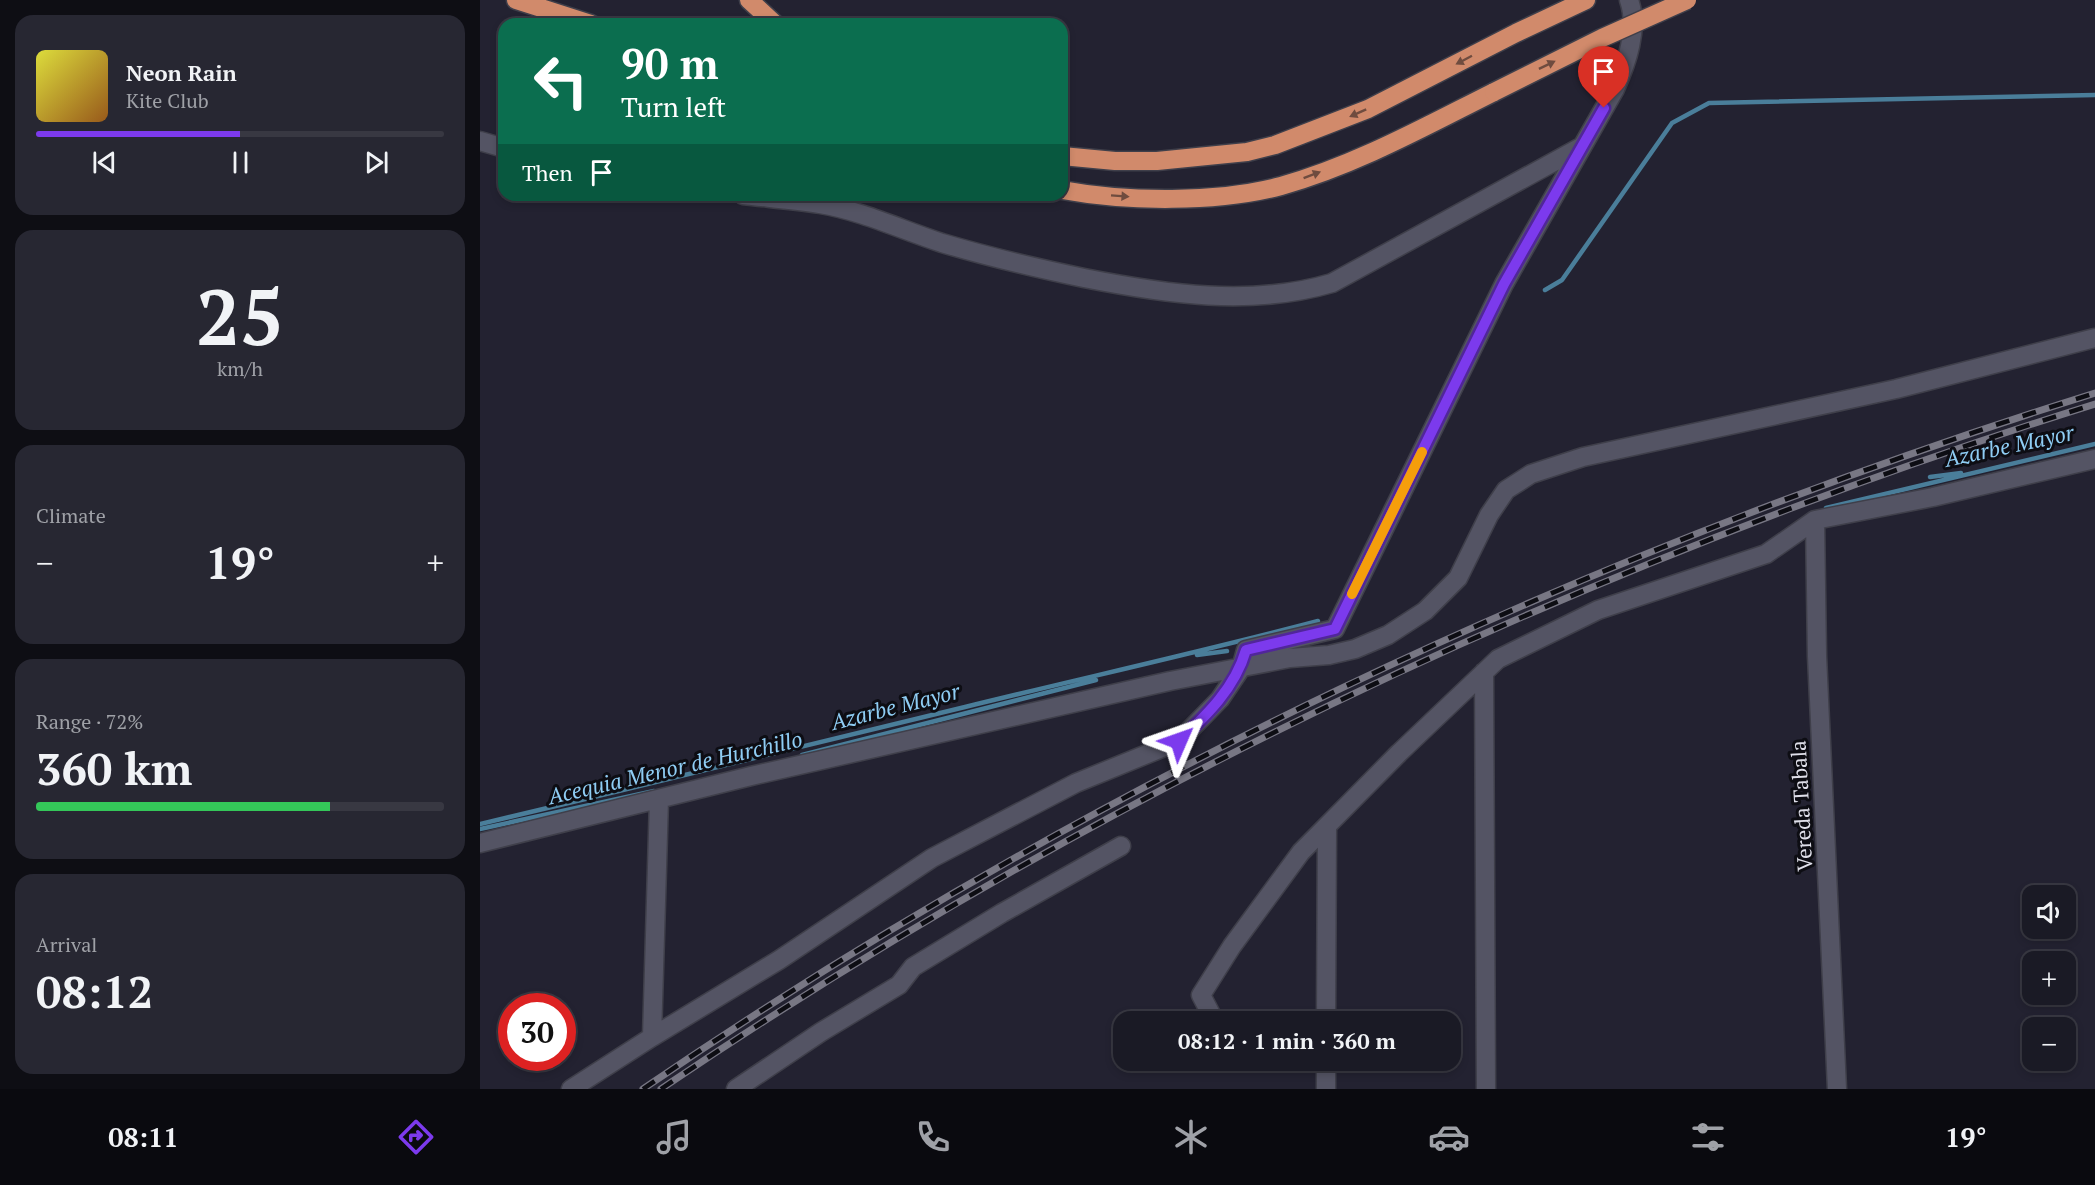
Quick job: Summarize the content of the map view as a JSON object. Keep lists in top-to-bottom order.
{
  "streets": {
    "street": ["Vereda Tabala"]
  },
  "water": ["Azarbe Mayor", "Acequia Menor de Hurchillo"],
  "page": {
    "turn": ["90 m", "Turn left"],
    "song": ["Neon Rain", "Kite Club"],
    "then": "Then",
    "tile": [
      ["25", "km/h"],
      "Climate",
      ["Range · 72%", "360 km"],
      ["Arrival", "08:12"]
    ],
    "heat": ["−", "19°", "+"],
    "map_buttons": ["+", "−"],
    "limit": "30",
    "trip": "08:12 · 1 min · 360 m",
    "tabs": ["08:11", "19°"]
  }
}
